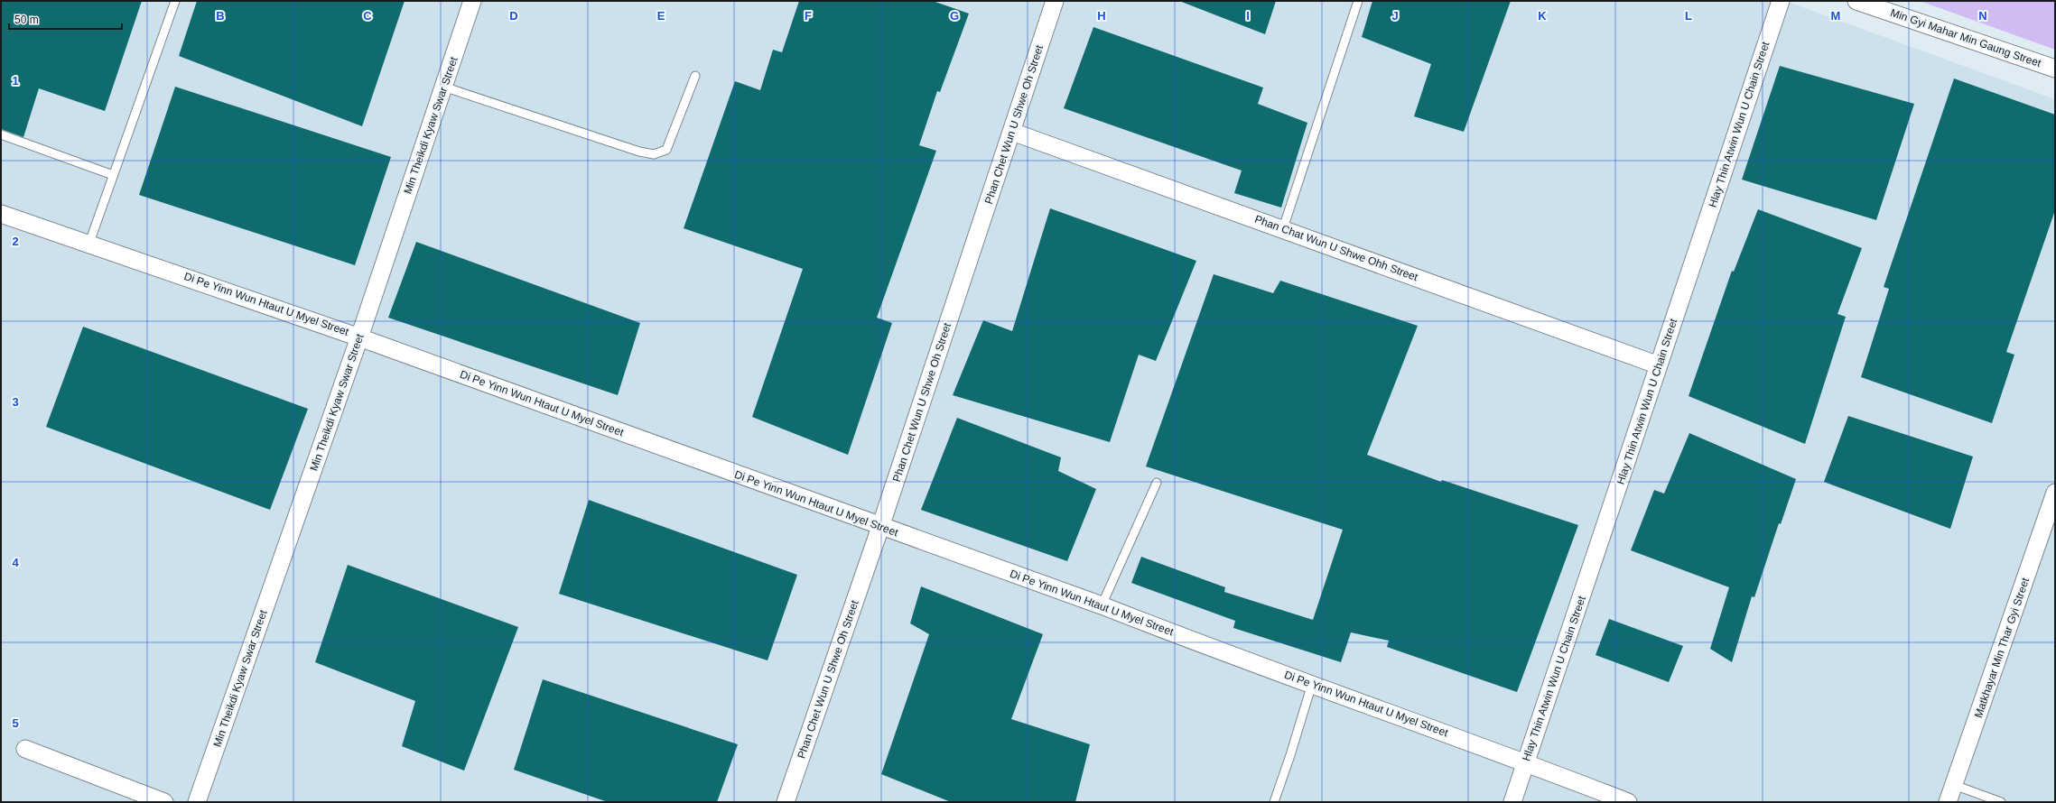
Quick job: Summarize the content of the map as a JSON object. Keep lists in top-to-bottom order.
{
  "streets": {
    "street": [
      "Min Gyi Mahar Min Gaung Street",
      "Phan Chet Wun U Shwe Oh Street",
      "Hlay Thin Atwin Wun U Chain Street",
      "Min Theikdi Kyaw Swar Street",
      "Phan Chat Wun U Shwe Ohh Street",
      "Di Pe Yinn Wun Htaut U Myel Street",
      "Matkhayar Min Thar Gyi Street"
    ]
  },
  "crossings": [
    ["Phan Chet Wun U Shwe Oh Street", "Phan Chat Wun U Shwe Ohh Street"],
    ["Phan Chet Wun U Shwe Oh Street", "Di Pe Yinn Wun Htaut U Myel Street"],
    ["Hlay Thin Atwin Wun U Chain Street", "Phan Chat Wun U Shwe Ohh Street"],
    ["Hlay Thin Atwin Wun U Chain Street", "Di Pe Yinn Wun Htaut U Myel Street"],
    ["Min Theikdi Kyaw Swar Street", "Di Pe Yinn Wun Htaut U Myel Street"]
  ],
  "scale_bar": "50 m",
  "grid": {
    "columns": [
      "B",
      "C",
      "D",
      "E",
      "F",
      "G",
      "H",
      "I",
      "J",
      "K",
      "L",
      "M",
      "N"
    ],
    "rows": [
      "1",
      "2",
      "3",
      "4",
      "5"
    ]
  }
}
